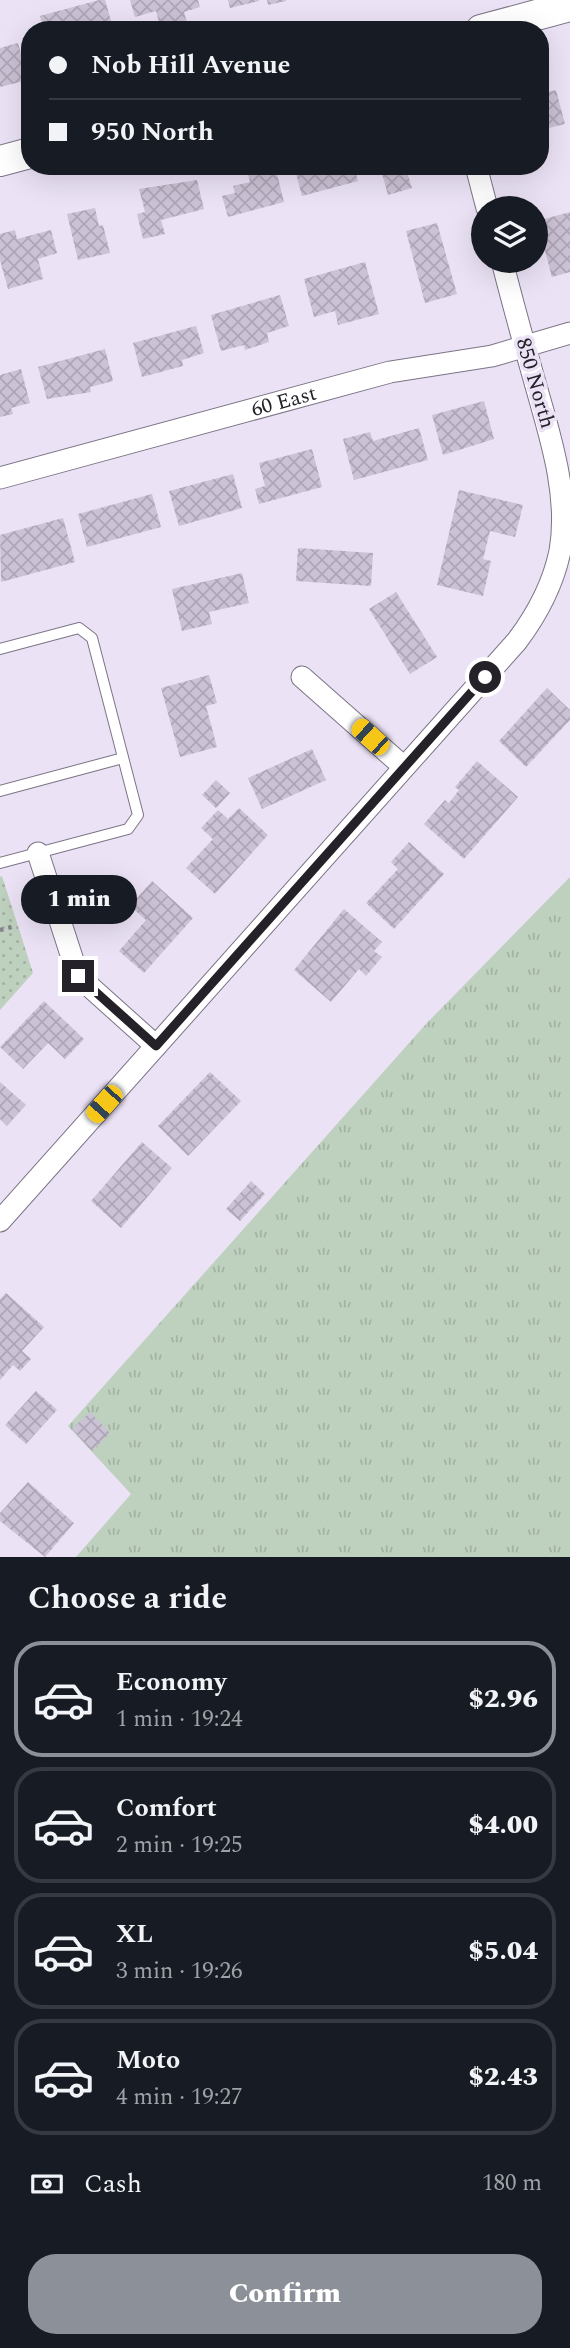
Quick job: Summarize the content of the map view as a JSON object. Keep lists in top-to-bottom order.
{
  "streets": {
    "street": ["850 North", "60 East"]
  },
  "crossings": [
    ["850 North", "60 East"]
  ],
  "page": {
    "banner": ["Nob Hill Avenue", "950 North"],
    "bubble": "1 min",
    "heading": "Choose a ride",
    "list": [
      {
        "name": "Economy",
        "note": "1 min · 19:24",
        "value": "$2.96"
      },
      {
        "name": "Comfort",
        "note": "2 min · 19:25",
        "value": "$4.00"
      },
      {
        "name": "XL",
        "note": "3 min · 19:26",
        "value": "$5.04"
      },
      {
        "name": "Moto",
        "note": "4 min · 19:27",
        "value": "$2.43"
      }
    ],
    "pay": ["Cash", "180 m"],
    "buttons": "Confirm"
  }
}
